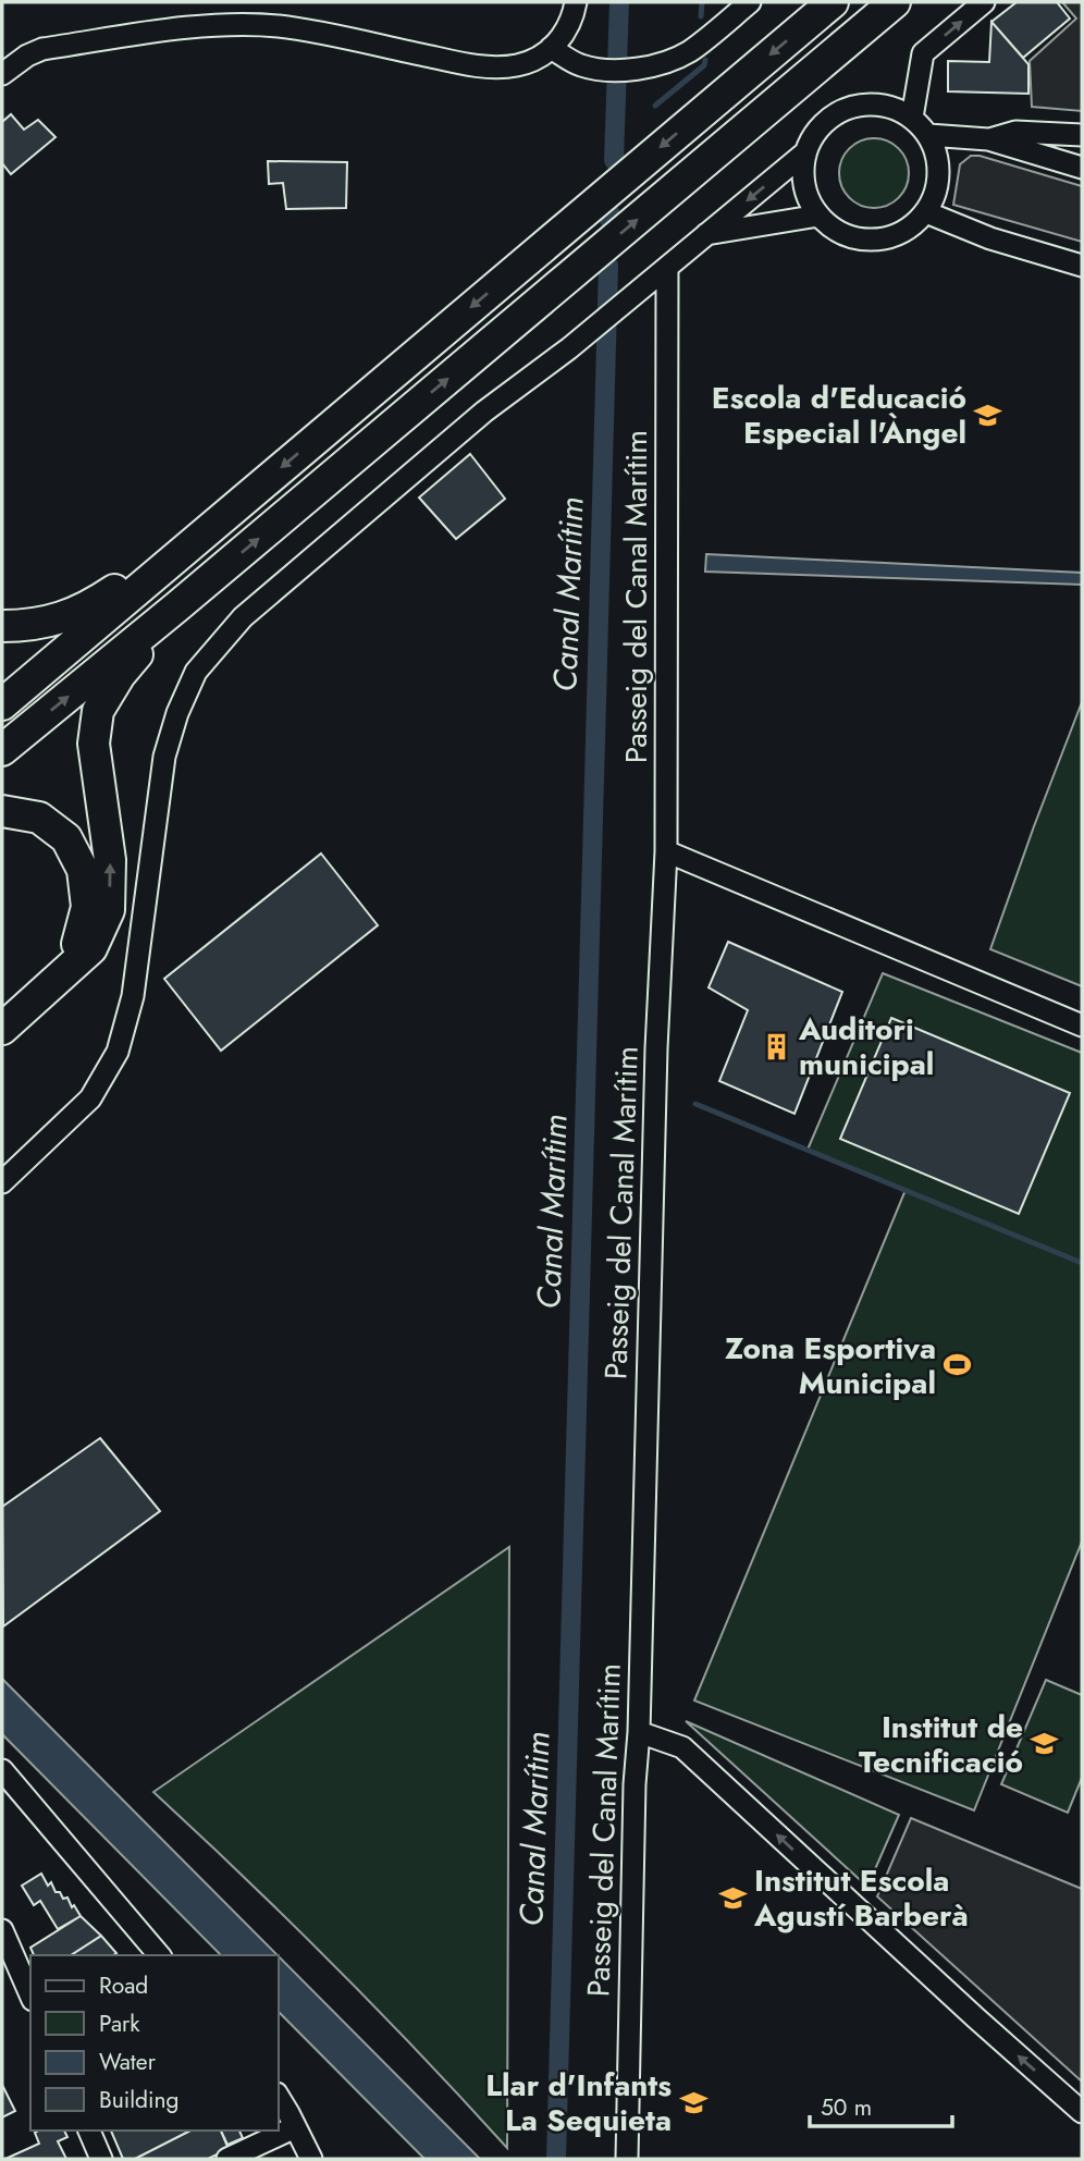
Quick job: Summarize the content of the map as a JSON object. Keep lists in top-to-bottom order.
{
  "streets": {
    "street": ["Passeig del Canal Marítim"]
  },
  "water": ["Canal Marítim"],
  "places": {
    "school or university": [
      "Escola d'Educació Especial l'Àngel",
      "Institut de Tecnificació",
      "Institut Escola Agustí Barberà",
      "Llar d'Infants La Sequieta"
    ],
    "building": ["Auditori municipal"],
    "sports": ["Zona Esportiva Municipal"]
  },
  "legend": [
    "Road",
    "Park",
    "Water",
    "Building"
  ],
  "scale_bar": "50 m"
}
